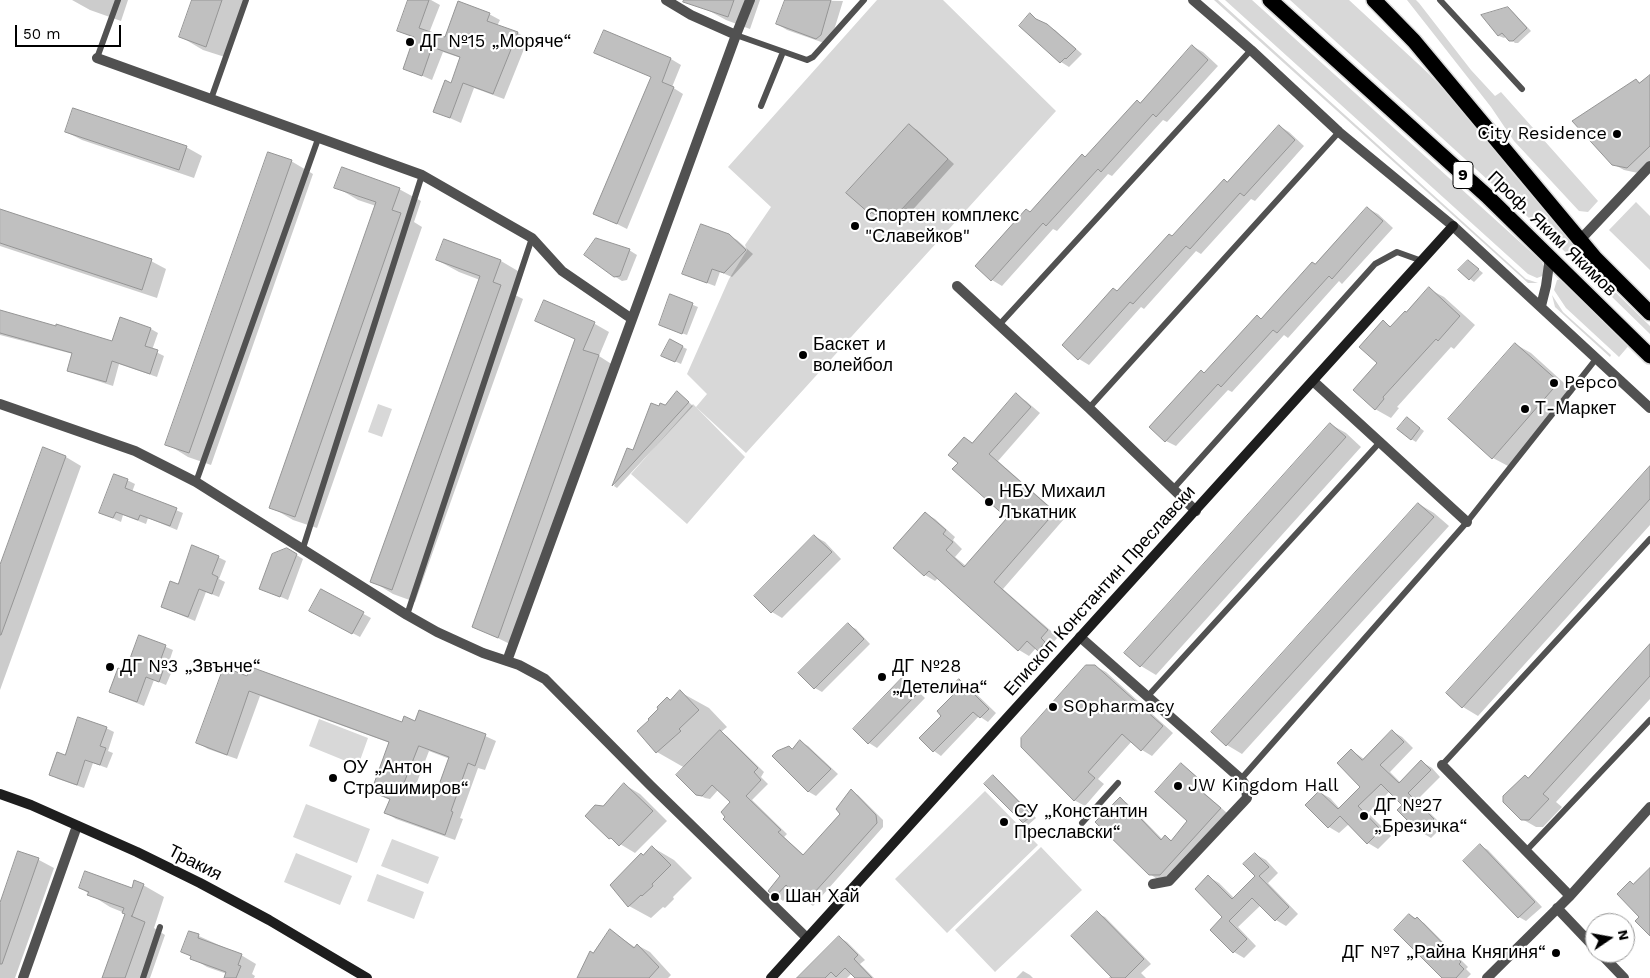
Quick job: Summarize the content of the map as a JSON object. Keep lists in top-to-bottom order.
{
  "streets": {
    "highway": ["9", "Проф. Яким Якимов"],
    "street": ["Епископ Константин Преславски", "Тракия"]
  },
  "places": [
    "ДГ №15 „Моряче“",
    "City Residence",
    "Спортен комплекс \"Славейков\"",
    "Баскет и волейбол",
    "Pepco",
    "Т-Маркет",
    "НБУ Михаил Лъкатник",
    "ДГ №3 „Звънче“",
    "ДГ №28 „Детелина“",
    "SOpharmacy",
    "ОУ „Антон Страшимиров“",
    "JW Kingdom Hall",
    "ДГ №27 „Брезичка“",
    "СУ „Константин Преславски“",
    "Шан Хай",
    "ДГ №7 „Райна Княгиня“"
  ],
  "scale_bar": "50 m",
  "north": "right"
}
